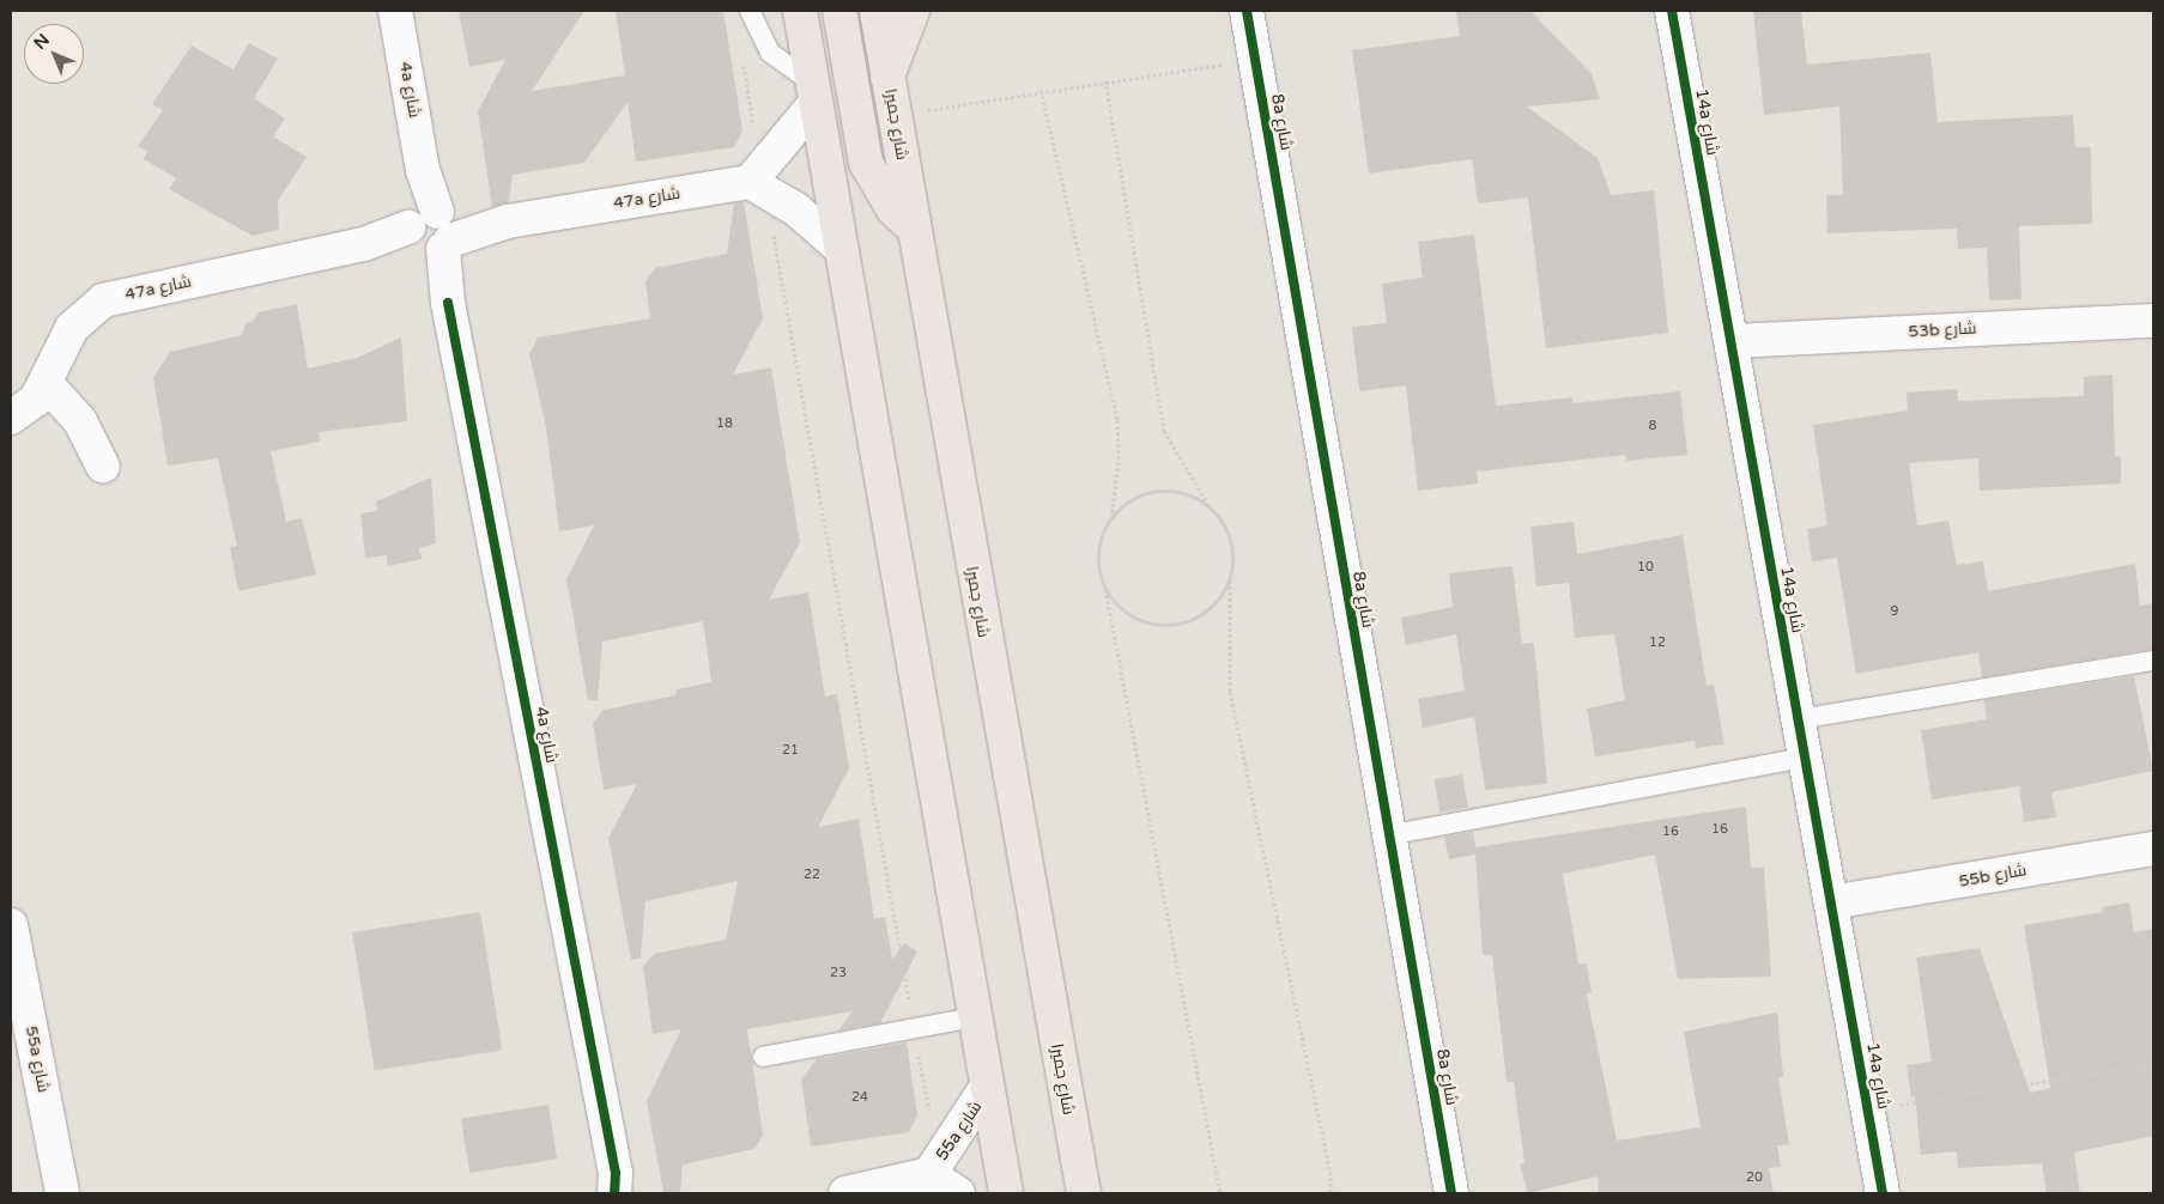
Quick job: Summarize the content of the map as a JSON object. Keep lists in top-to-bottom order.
{
  "streets": {
    "main road": ["شارع جميرا"],
    "street": [
      "4a شارع",
      "8a شارع",
      "14a شارع",
      "47a شارع",
      "53b شارع",
      "55b شارع",
      "55a شارع"
    ]
  },
  "crossings": [
    ["4a شارع", "47a شارع"],
    ["14a شارع", "53b شارع"],
    ["14a شارع", "55b شارع"]
  ],
  "house_numbers": [
    "18",
    "8",
    "10",
    "9",
    "12",
    "21",
    "16",
    "16",
    "22",
    "23",
    "24",
    "20"
  ],
  "north": "top left"
}
